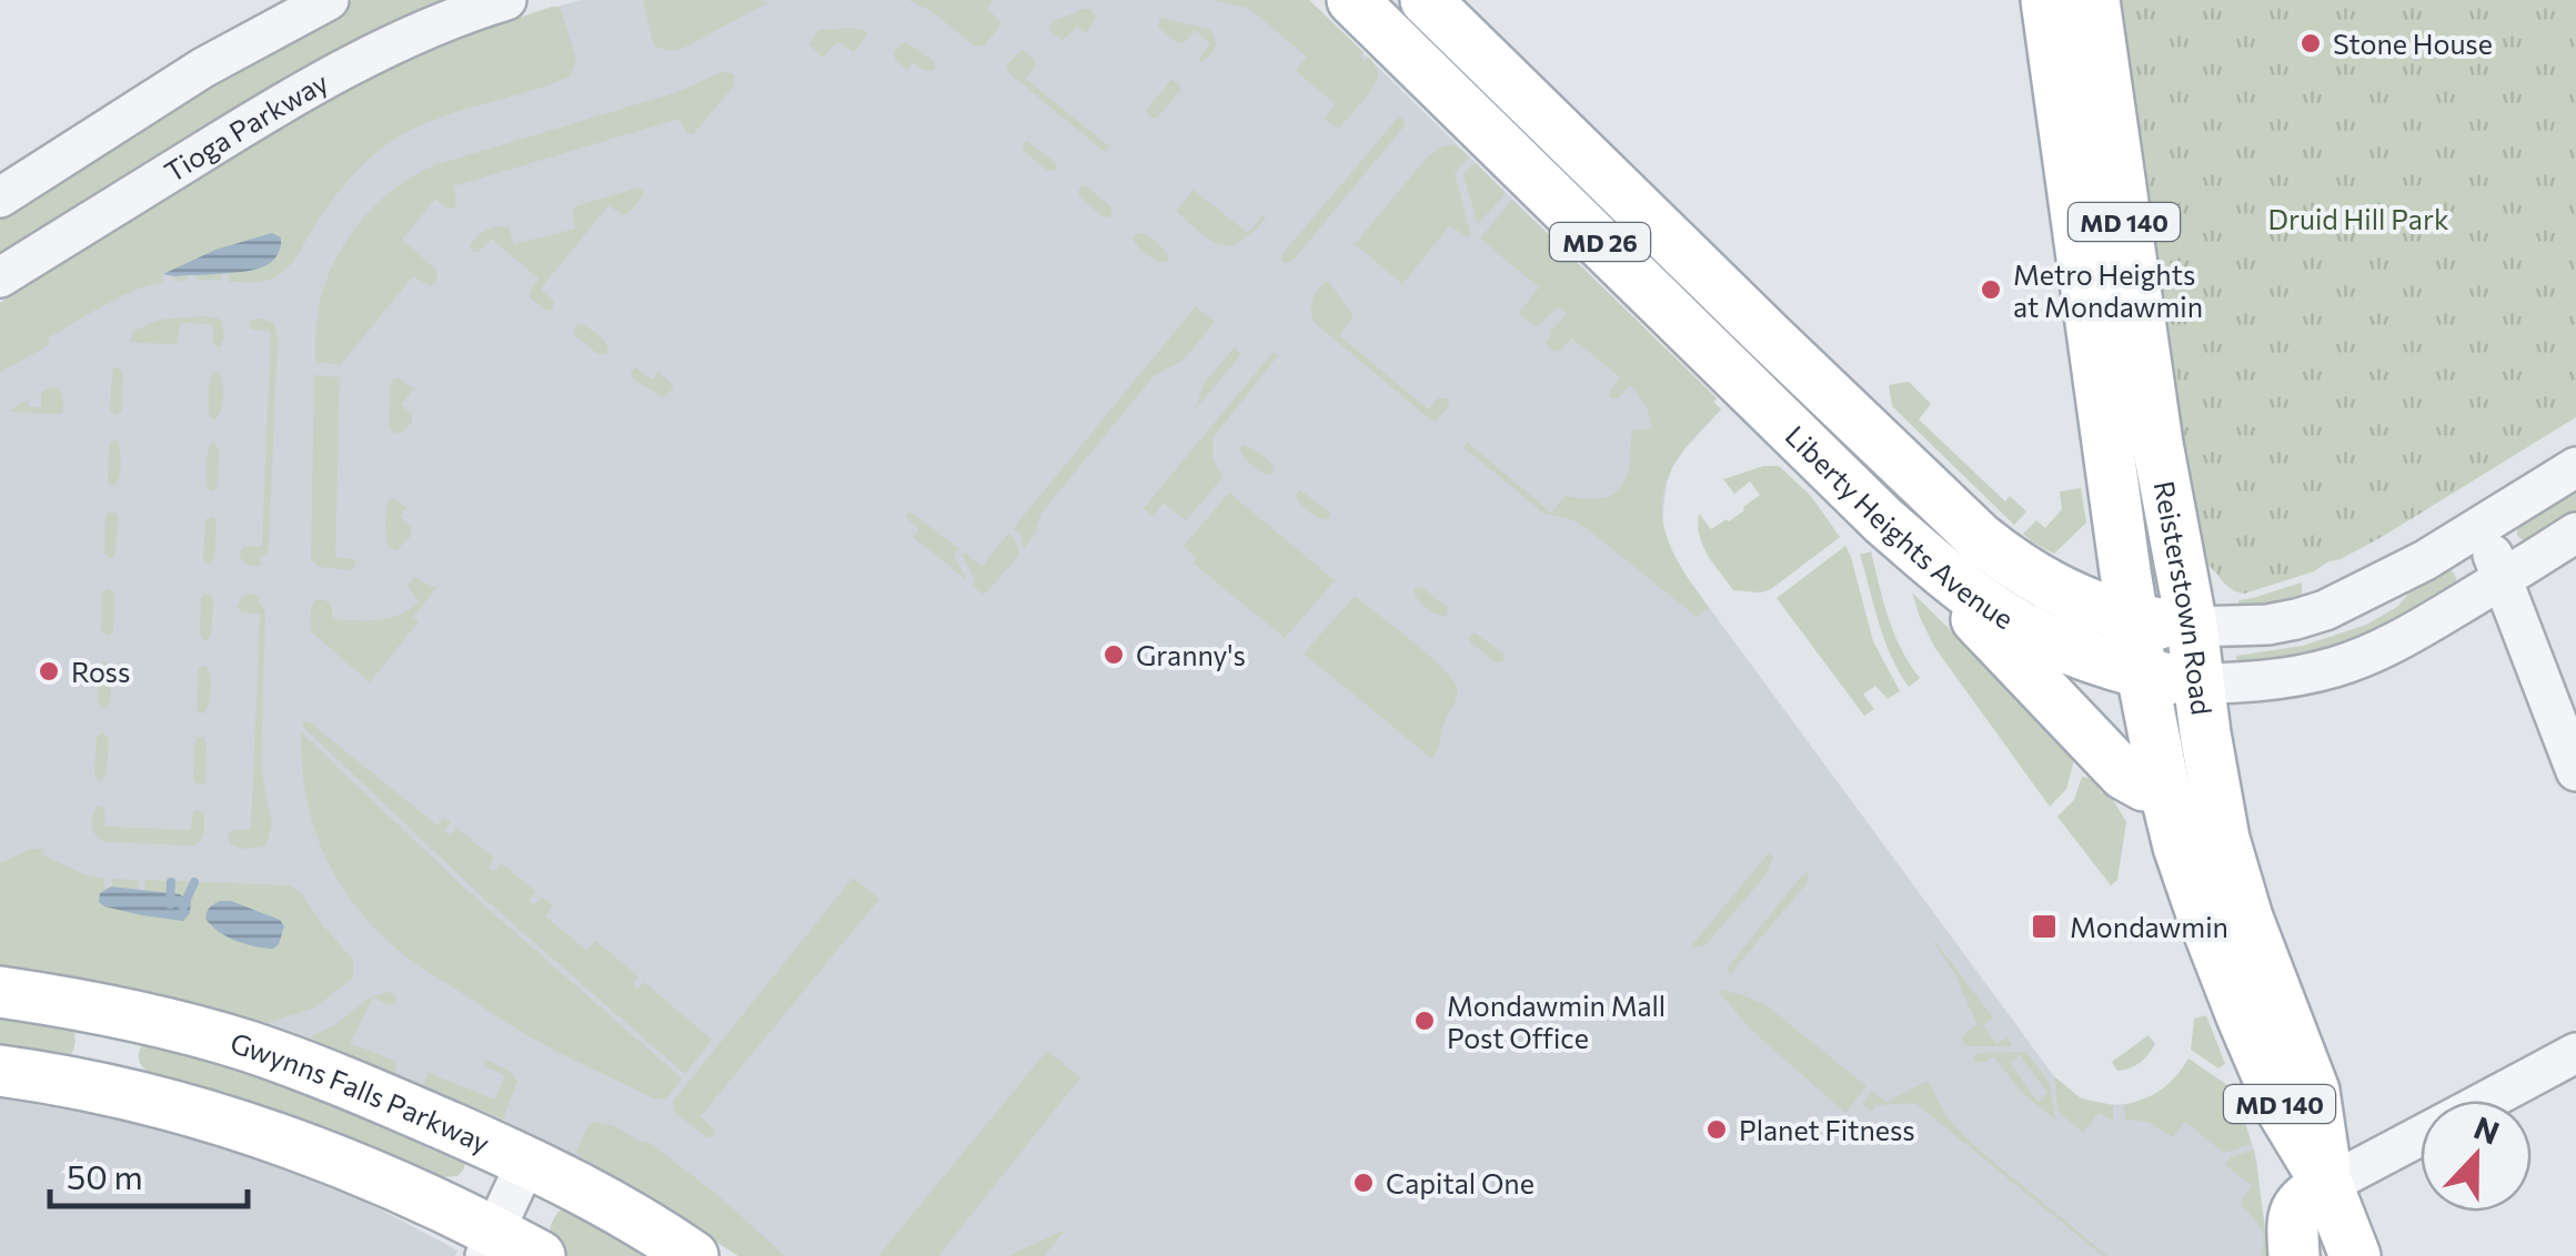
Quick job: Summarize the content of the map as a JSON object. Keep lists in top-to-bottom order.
{
  "streets": {
    "main road": [
      "MD 140",
      "MD 26",
      "Liberty Heights Avenue",
      "Reisterstown Road",
      "Gwynns Falls Parkway"
    ],
    "street": ["Tioga Parkway"]
  },
  "crossings": [
    ["Liberty Heights Avenue", "Reisterstown Road"]
  ],
  "parks": ["Druid Hill Park"],
  "places": {
    "other": [
      "Stone House",
      "Metro Heights at Mondawmin",
      "Granny's",
      "Ross",
      "Mondawmin Mall Post Office",
      "Planet Fitness",
      "Capital One"
    ],
    "transit": ["Mondawmin"]
  },
  "scale_bar": "50 m",
  "north": "top"
}
